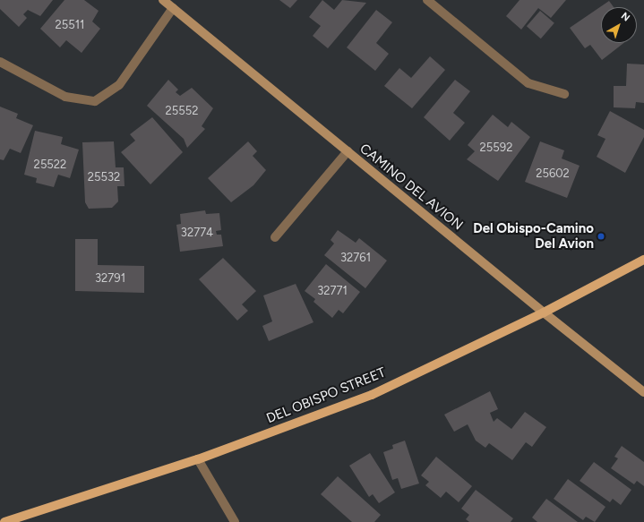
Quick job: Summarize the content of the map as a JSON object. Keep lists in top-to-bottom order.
{
  "streets": {
    "main road": ["CAMINO DEL AVION", "DEL OBISPO STREET"]
  },
  "crossings": [
    ["CAMINO DEL AVION", "DEL OBISPO STREET"]
  ],
  "places": ["Del Obispo-Camino Del Avion"],
  "house_numbers": [
    "25511",
    "25552",
    "25592",
    "25522",
    "25602",
    "25532",
    "32774",
    "32761",
    "32791",
    "32771"
  ],
  "north": "top right"
}
